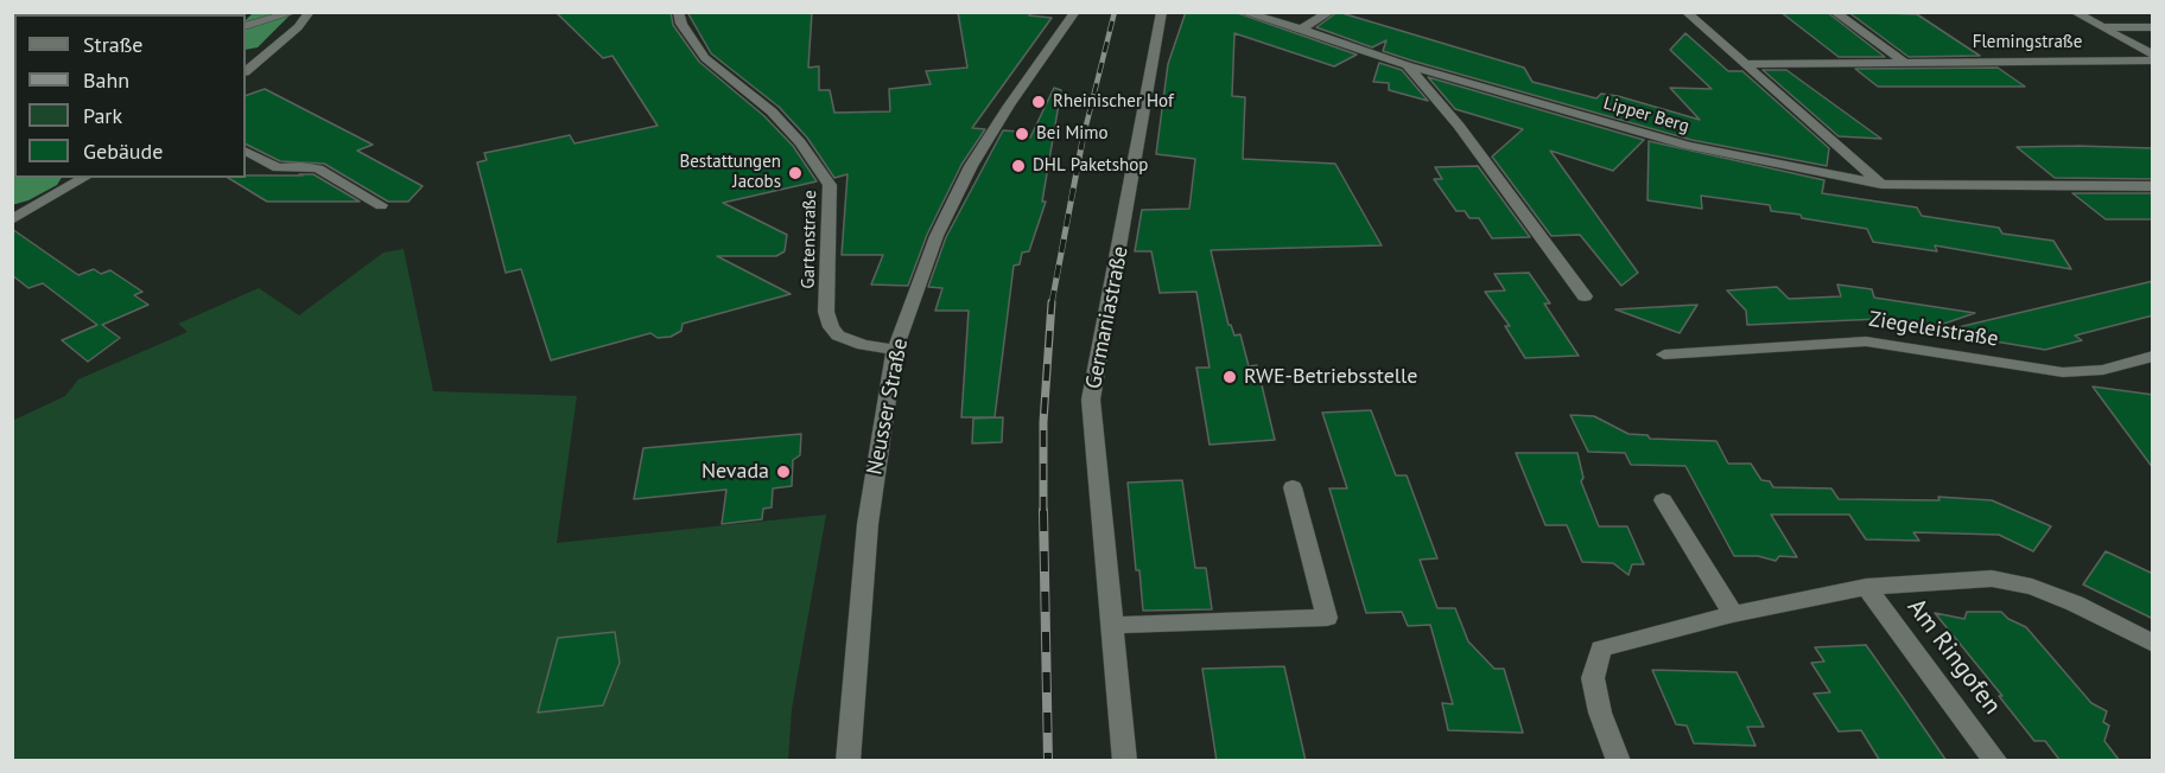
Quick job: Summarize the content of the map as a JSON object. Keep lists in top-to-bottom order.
{
  "streets": {
    "street": [
      "Flemingstraße",
      "Lipper Berg",
      "Gartenstraße",
      "Germaniastraße",
      "Ziegeleistraße",
      "Neusser Straße",
      "Am Ringofen"
    ]
  },
  "crossings": [
    ["Gartenstraße", "Neusser Straße"]
  ],
  "places": [
    "Rheinischer Hof",
    "Bei Mimo",
    "DHL Paketshop",
    "Bestattungen Jacobs",
    "RWE-Betriebsstelle",
    "Nevada"
  ],
  "legend": [
    "Straße",
    "Bahn",
    "Park",
    "Gebäude"
  ]
}
